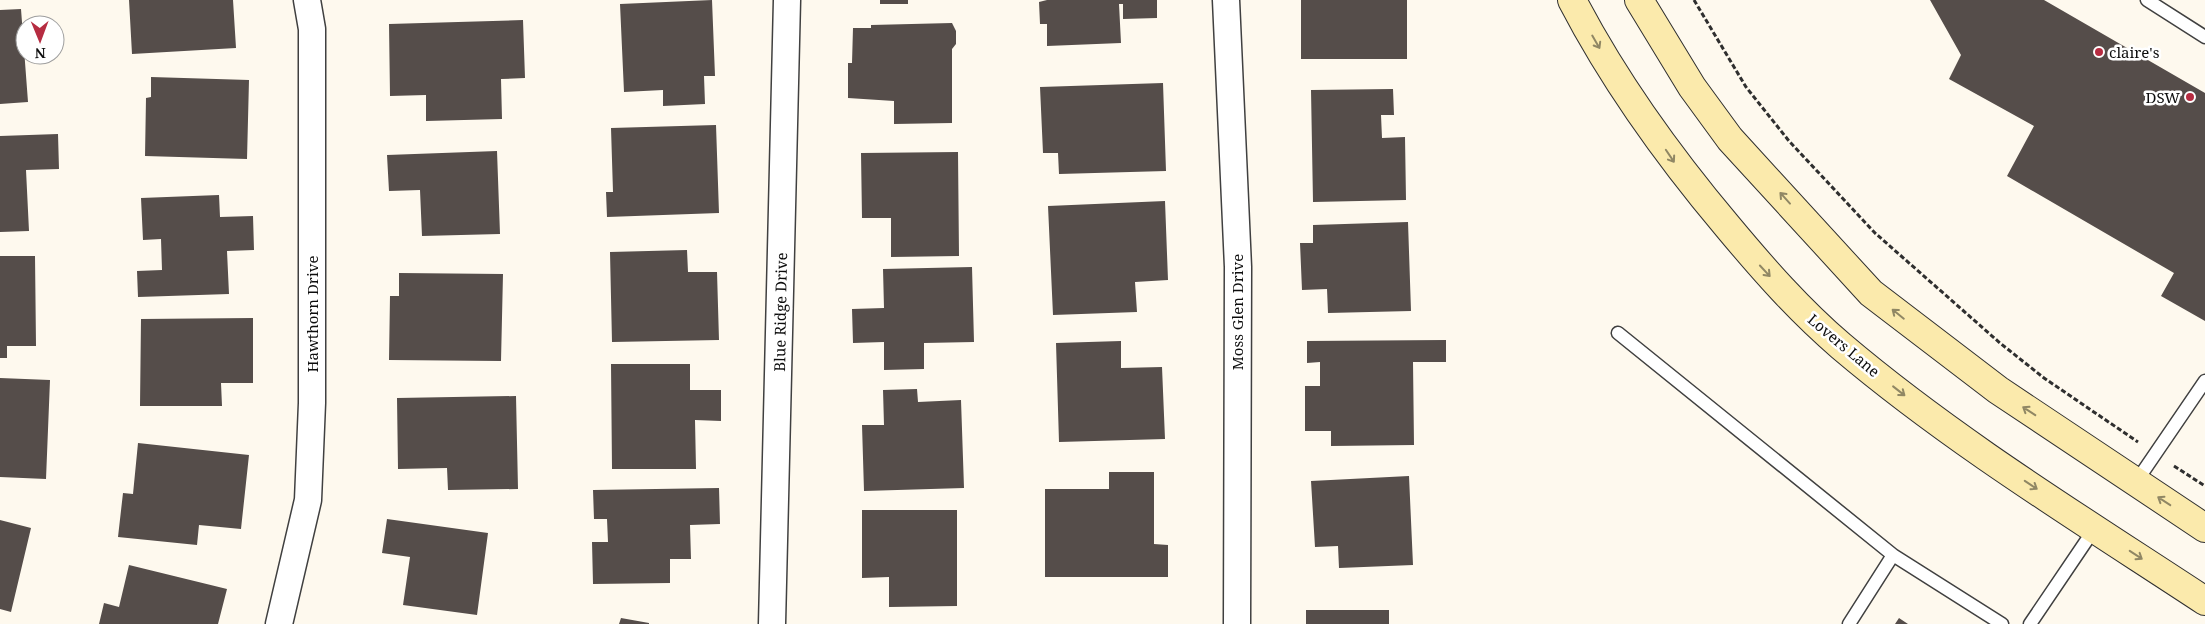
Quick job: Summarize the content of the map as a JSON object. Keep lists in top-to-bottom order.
{
  "streets": {
    "street": [
      "Blue Ridge Drive",
      "Moss Glen Drive",
      "Hawthorn Drive",
      "Lovers Lane"
    ]
  },
  "places": ["claire's", "DSW"],
  "north": "bottom"
}
